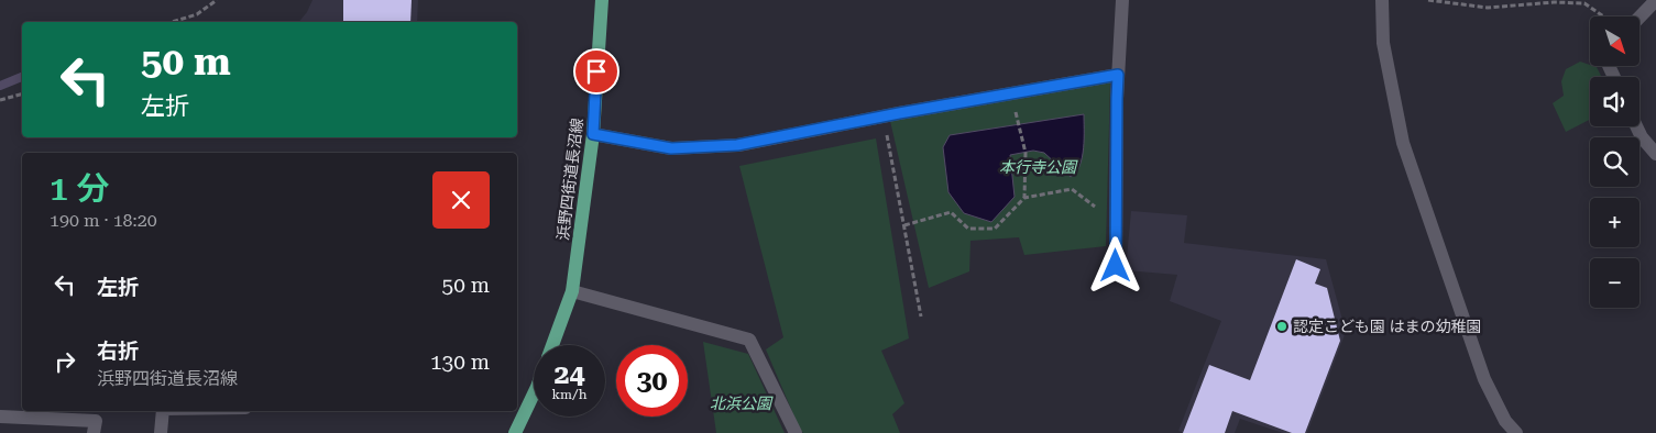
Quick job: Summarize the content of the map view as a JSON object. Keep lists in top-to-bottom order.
{
  "streets": {
    "main road": ["浜野四街道長沼線"]
  },
  "parks": ["本行寺公園", "北浜公園"],
  "places": ["認定こども園 はまの幼稚園"],
  "north": "bottom right",
  "page": {
    "map_buttons": ["+", "−"],
    "turn": ["50 m", "左折"],
    "heading": ["1 分", "190 m · 18:20"],
    "list": [
      {
        "name": "左折",
        "value": "50 m"
      },
      {
        "name": "右折",
        "note": "浜野四街道長沼線",
        "value": "130 m"
      }
    ],
    "speed": "24 km/h",
    "limit": "30"
  }
}
